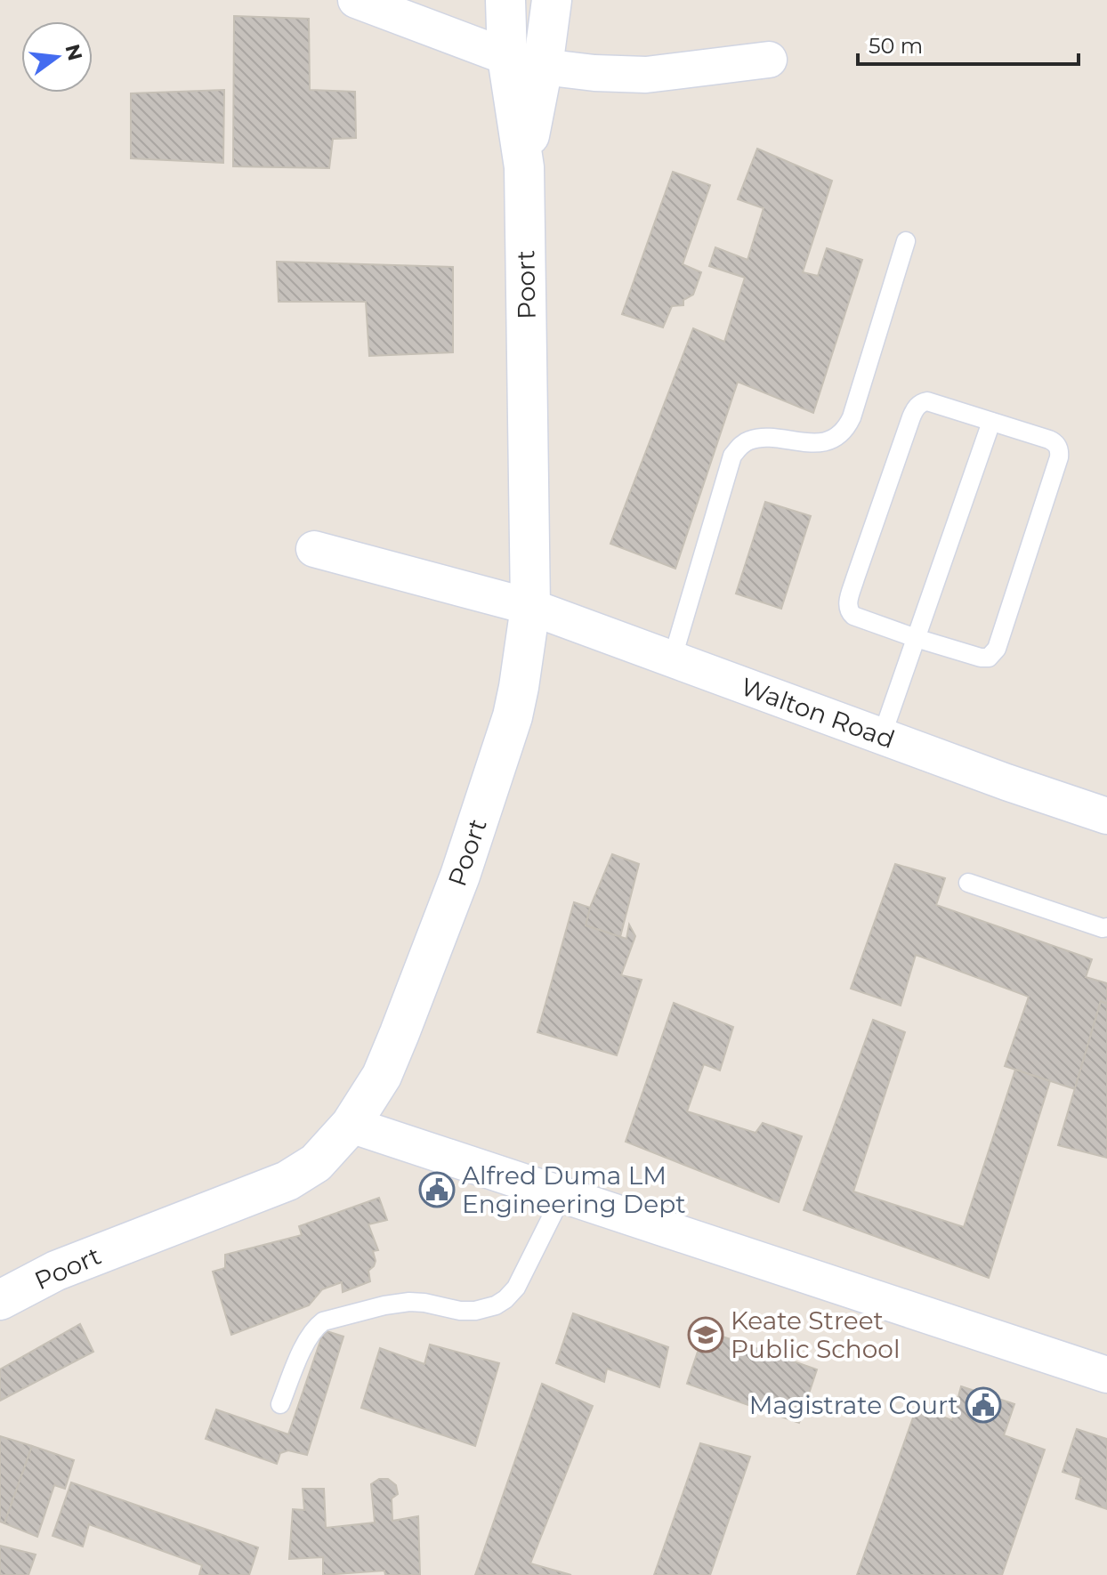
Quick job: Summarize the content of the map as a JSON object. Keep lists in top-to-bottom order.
{
  "streets": {
    "street": ["Poort", "Walton Road"]
  },
  "crossings": [
    ["Poort", "Walton Road"]
  ],
  "places": {
    "public building": ["Alfred Duma LM Engineering Dept", "Magistrate Court"],
    "school or university": ["Keate Street Public School"]
  },
  "scale_bar": "50 m",
  "north": "right"
}
